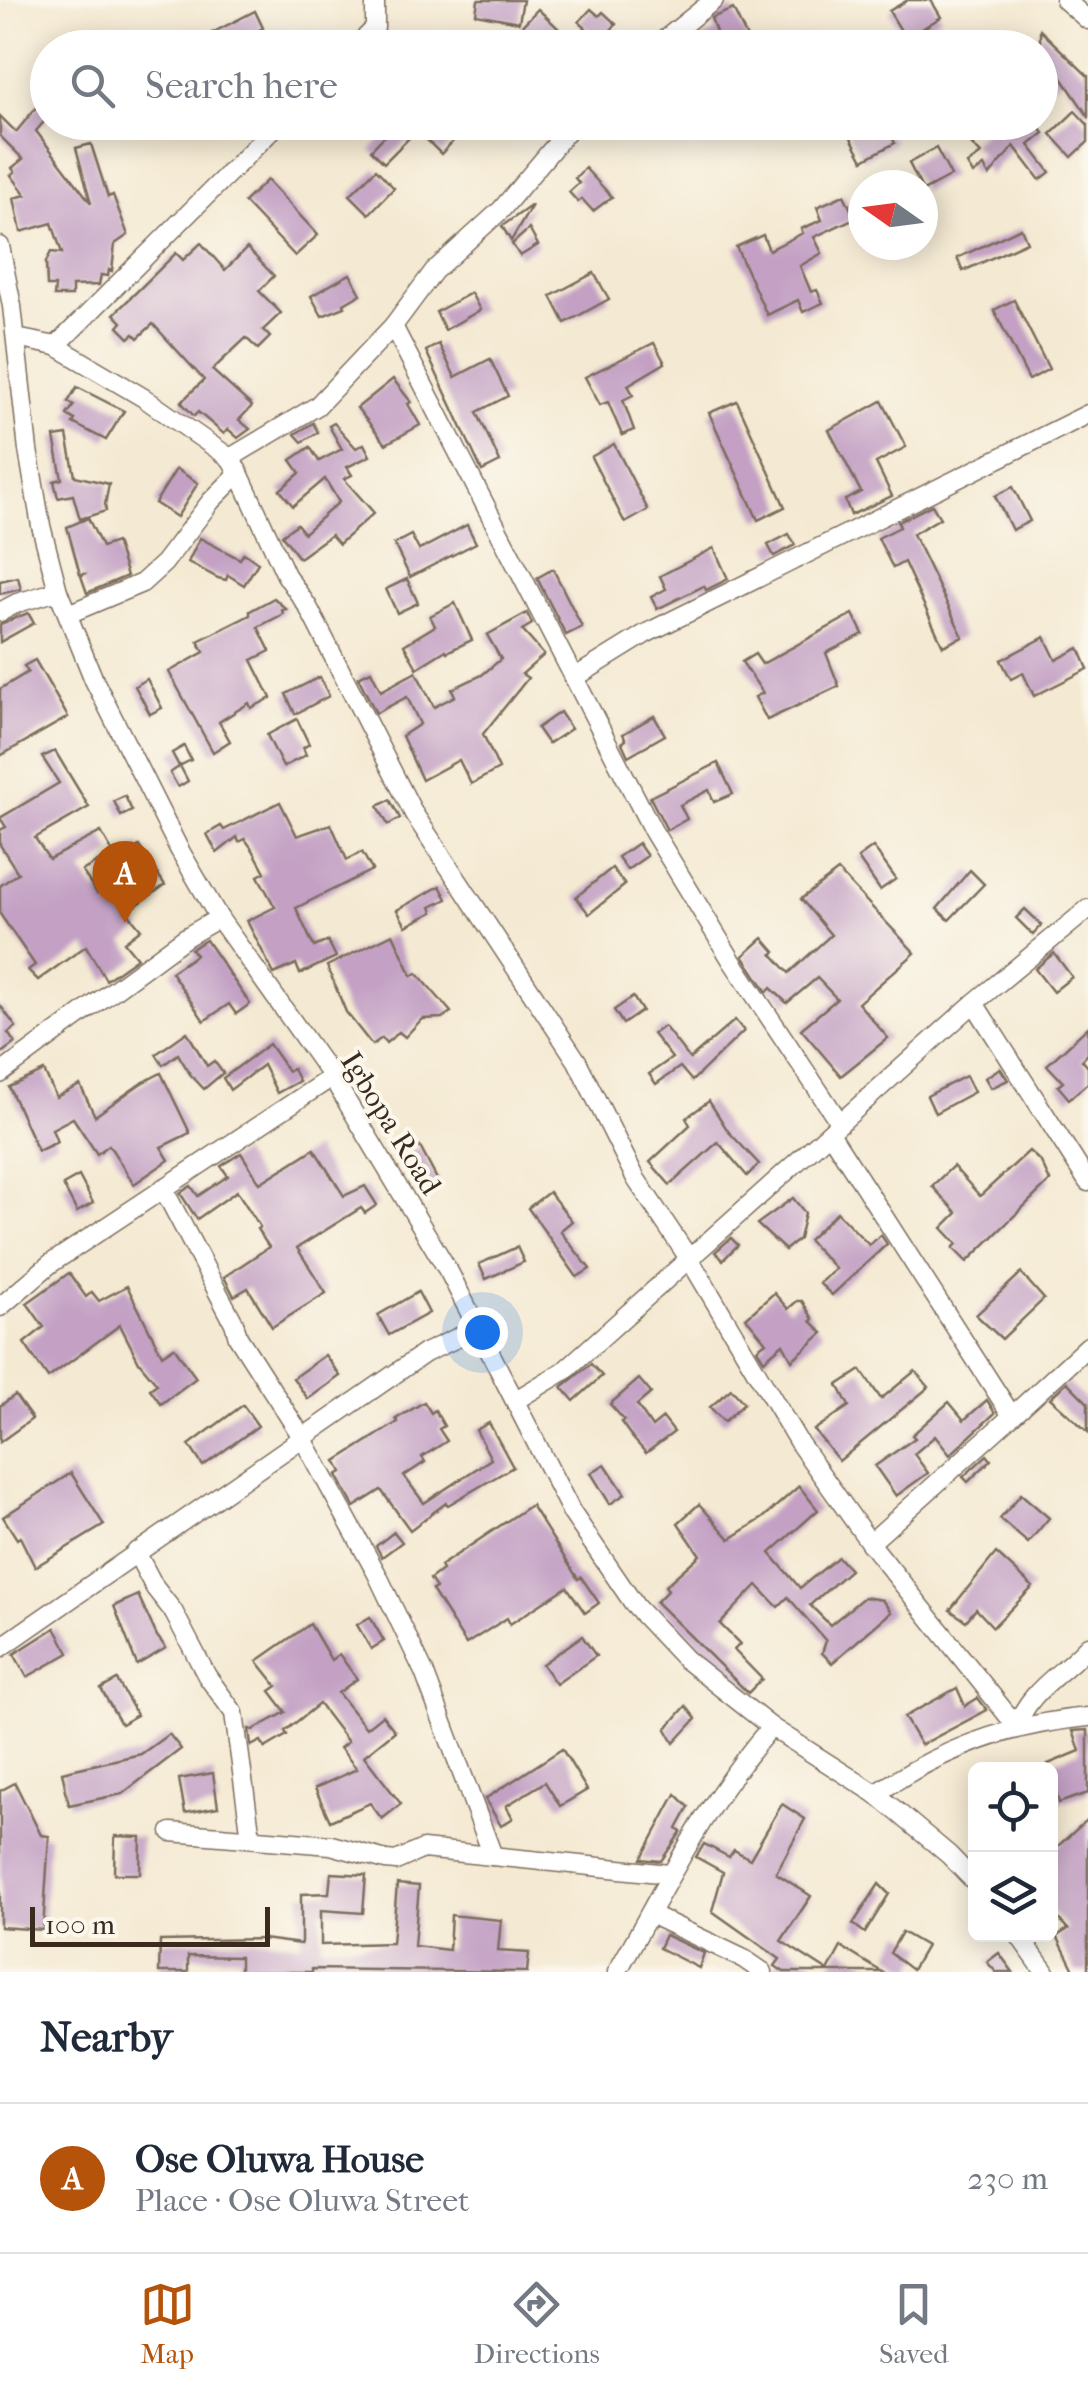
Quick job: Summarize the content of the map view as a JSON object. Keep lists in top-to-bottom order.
{
  "streets": {
    "street": ["Igbopa Road"]
  },
  "scale_bar": "100 m",
  "north": "left",
  "page": {
    "search": "Search here",
    "pins": "A",
    "scale": "100 m",
    "heading": "Nearby",
    "list": [
      {
        "mark": "A",
        "name": "Ose Oluwa House",
        "note": "Place · Ose Oluwa Street",
        "value": "230 m"
      }
    ],
    "nav": ["Map", "Directions", "Saved"]
  }
}
